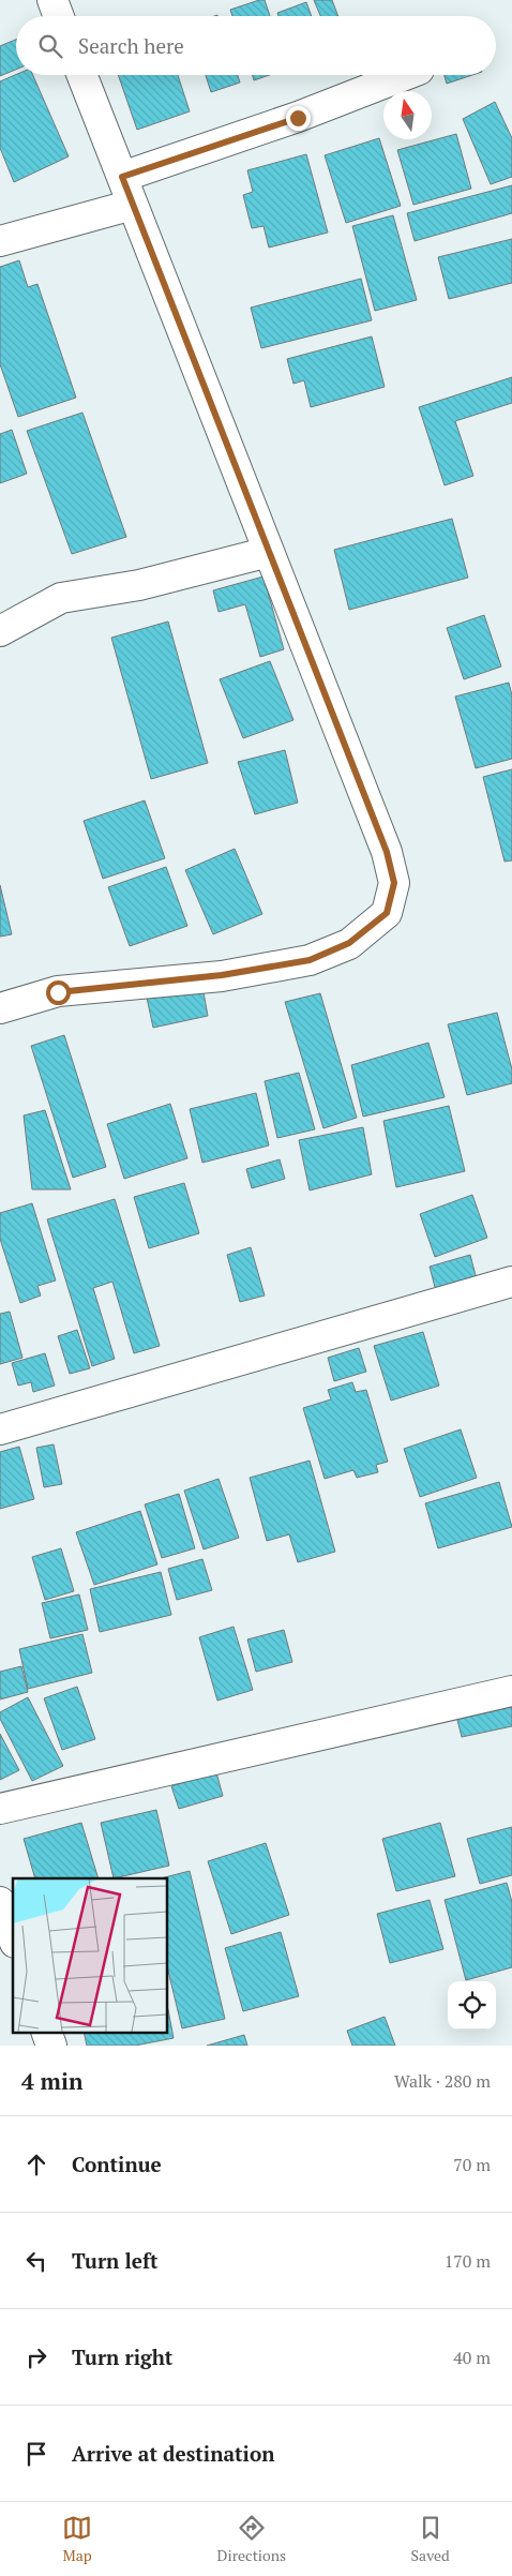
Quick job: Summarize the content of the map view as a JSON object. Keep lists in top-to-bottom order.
{
  "north": "top",
  "page": {
    "search": "Search here",
    "heading": ["4 min", "Walk · 280 m"],
    "list": [
      ["Continue", "70 m"],
      ["Turn left", "170 m"],
      ["Turn right", "40 m"],
      "Arrive at destination"
    ],
    "nav": ["Map", "Directions", "Saved"]
  }
}
